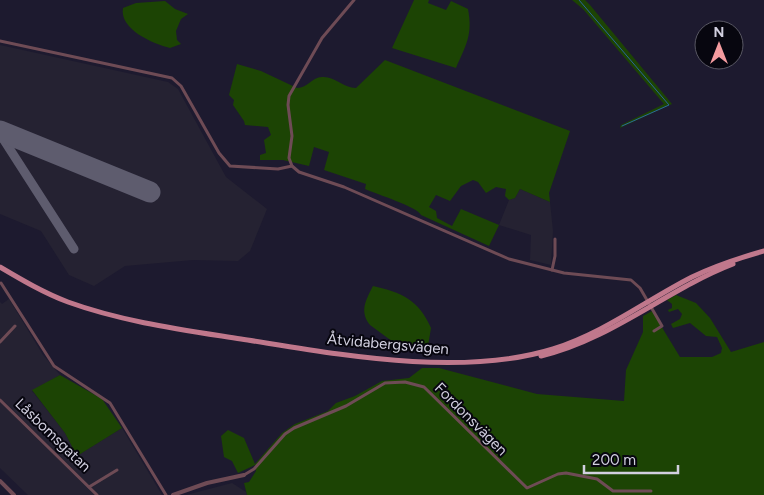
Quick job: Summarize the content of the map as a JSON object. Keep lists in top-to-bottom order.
{
  "streets": {
    "main road": ["Åtvidabergsvägen"],
    "street": ["Fordonsvägen", "Låsbomsgatan"]
  },
  "scale_bar": "200 m",
  "north": "top"
}
